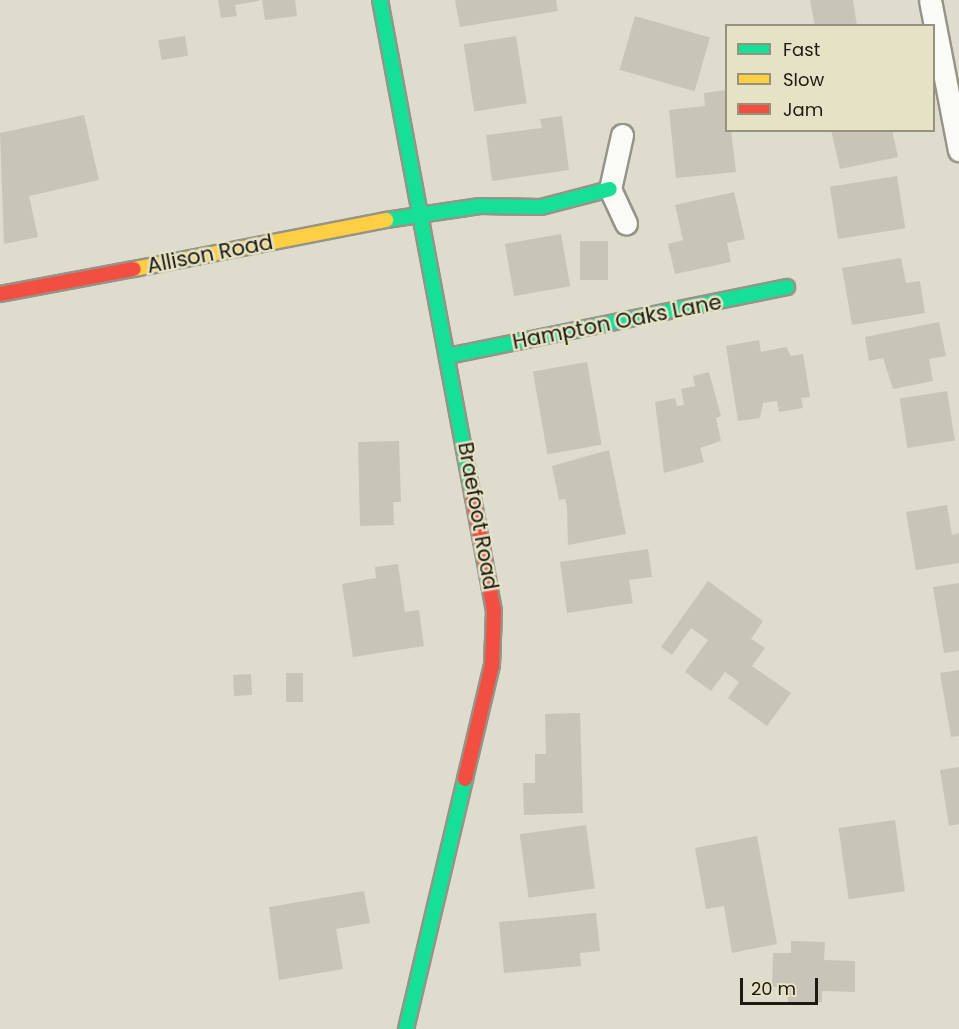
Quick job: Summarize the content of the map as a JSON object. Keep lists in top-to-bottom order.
{
  "streets": {
    "street": ["Allison Road", "Hampton Oaks Lane", "Braefoot Road"]
  },
  "crossings": [
    ["Allison Road", "Braefoot Road"],
    ["Hampton Oaks Lane", "Braefoot Road"]
  ],
  "legend": ["Fast", "Slow", "Jam"],
  "scale_bar": "20 m"
}
